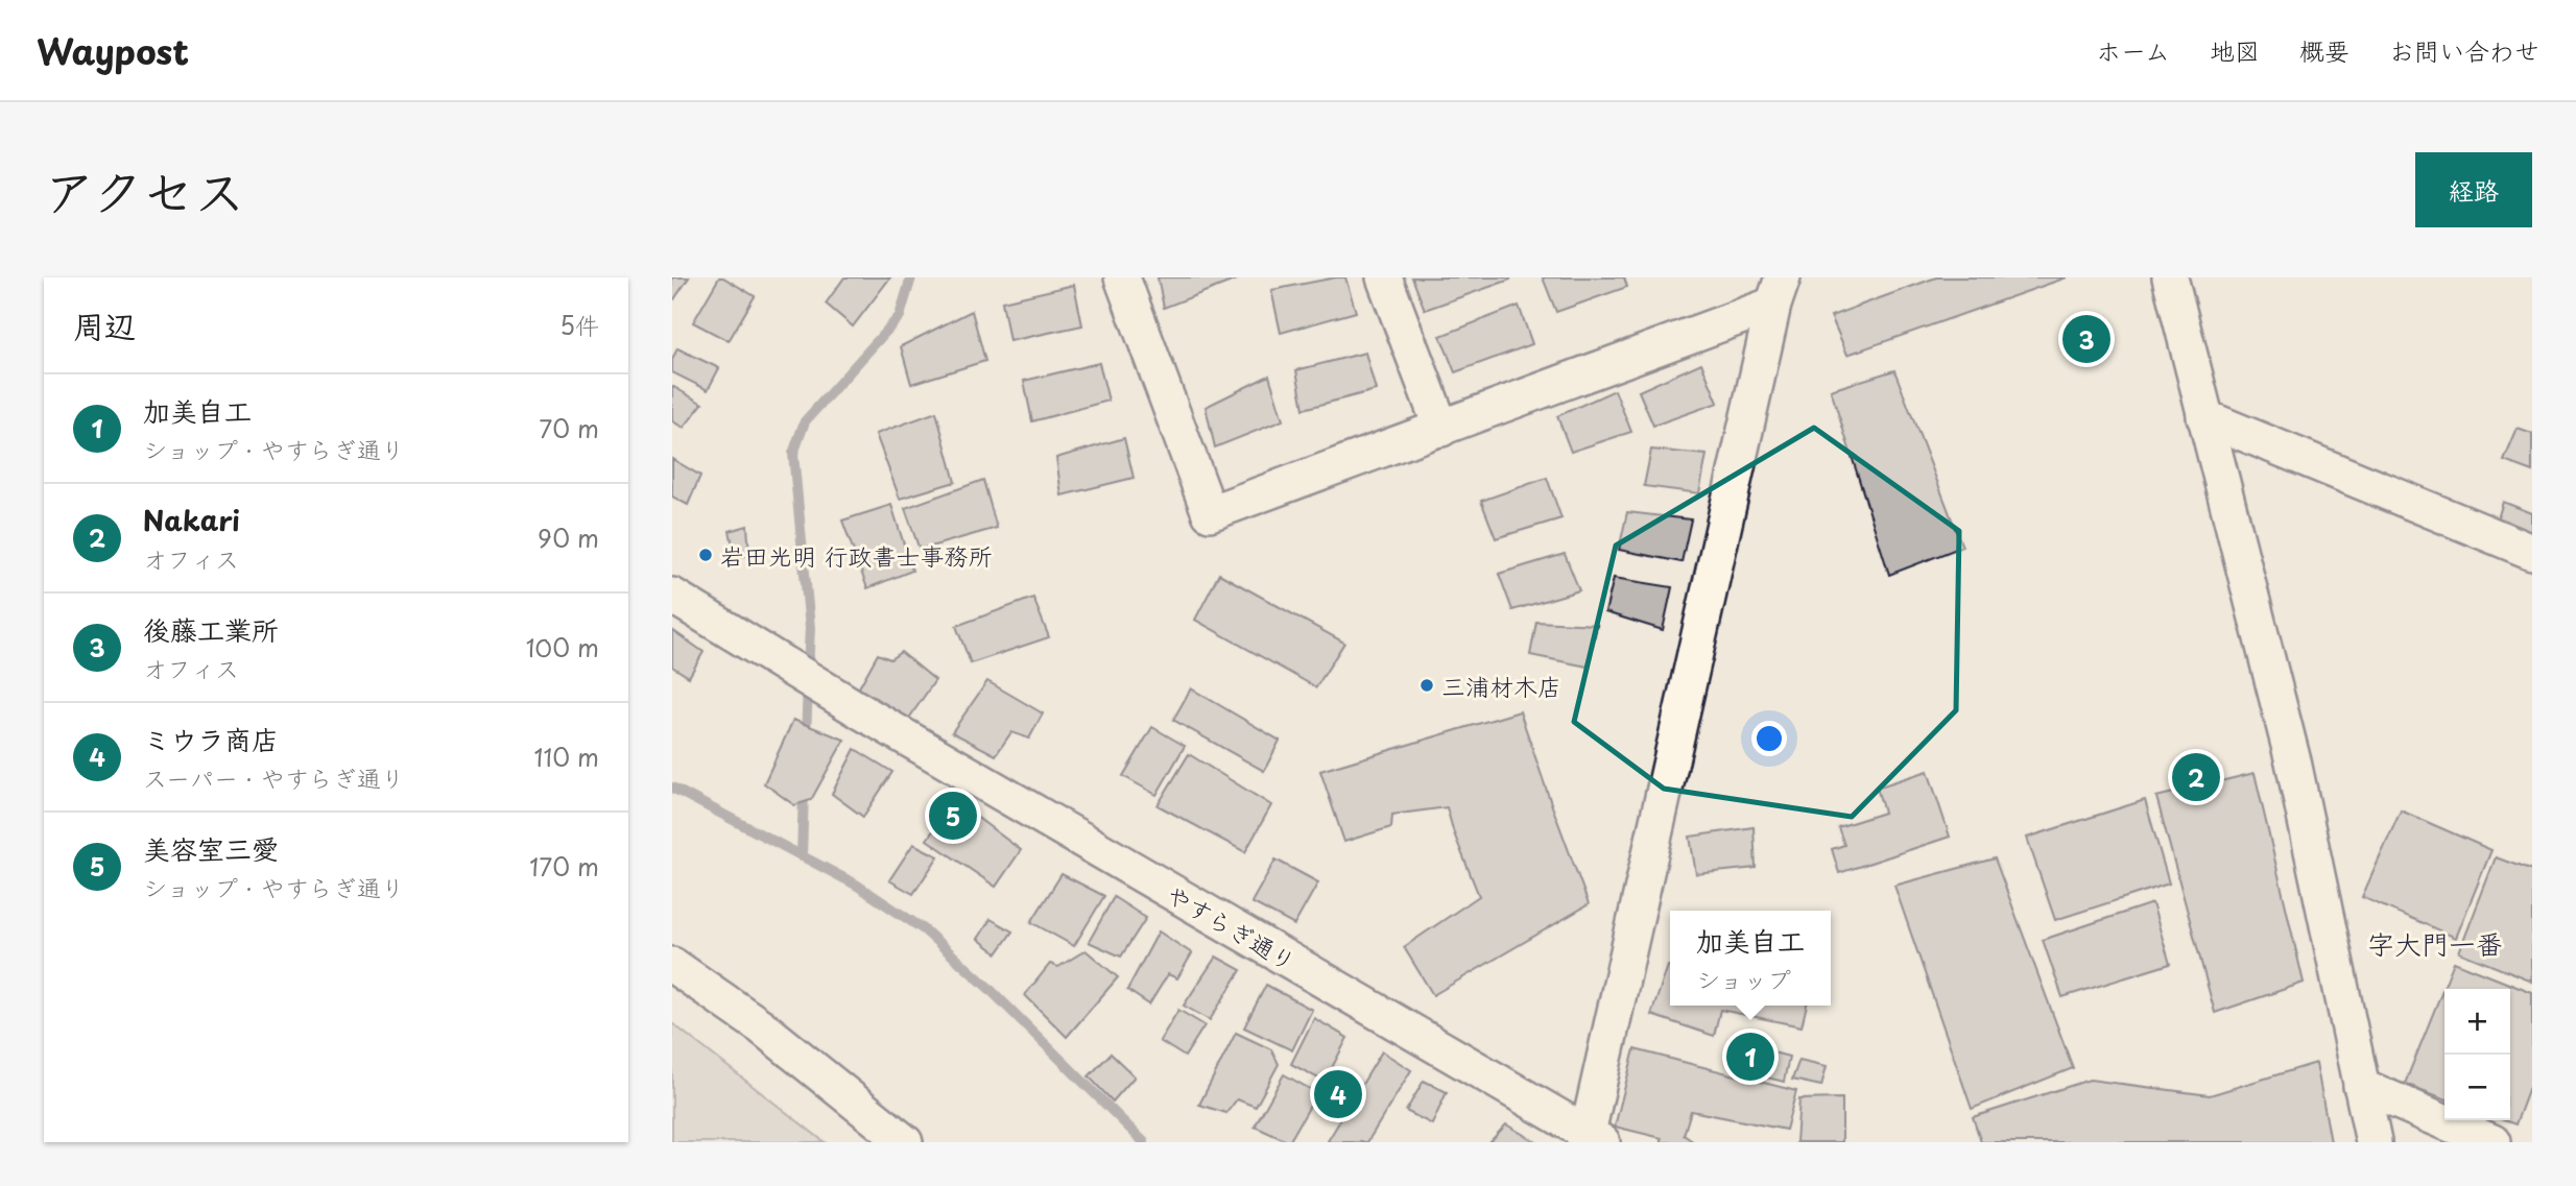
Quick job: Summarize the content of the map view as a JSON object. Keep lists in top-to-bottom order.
{
  "streets": {
    "street": ["やすらぎ通り"]
  },
  "districts": ["字大門一番"],
  "places": ["岩田光明 行政書士事務所", "三浦材木店"],
  "page": {
    "header": "Waypost",
    "nav": [
      "ホーム",
      "地図",
      "概要",
      "お問い合わせ"
    ],
    "title": "アクセス",
    "buttons": "経路",
    "heading": ["周辺", "5件"],
    "pins": [
      "3",
      "2",
      "5",
      "1",
      "4"
    ],
    "list": [
      {
        "mark": "1",
        "name": "加美自工",
        "note": "ショップ · やすらぎ通り",
        "value": "70 m"
      },
      {
        "mark": "2",
        "name": "Nakari",
        "note": "オフィス",
        "value": "90 m"
      },
      {
        "mark": "3",
        "name": "後藤工業所",
        "note": "オフィス",
        "value": "100 m"
      },
      {
        "mark": "4",
        "name": "ミウラ商店",
        "note": "スーパー · やすらぎ通り",
        "value": "110 m"
      },
      {
        "mark": "5",
        "name": "美容室三愛",
        "note": "ショップ · やすらぎ通り",
        "value": "170 m"
      }
    ],
    "popup": ["加美自工", "ショップ"],
    "map_buttons": ["+", "−"]
  }
}
